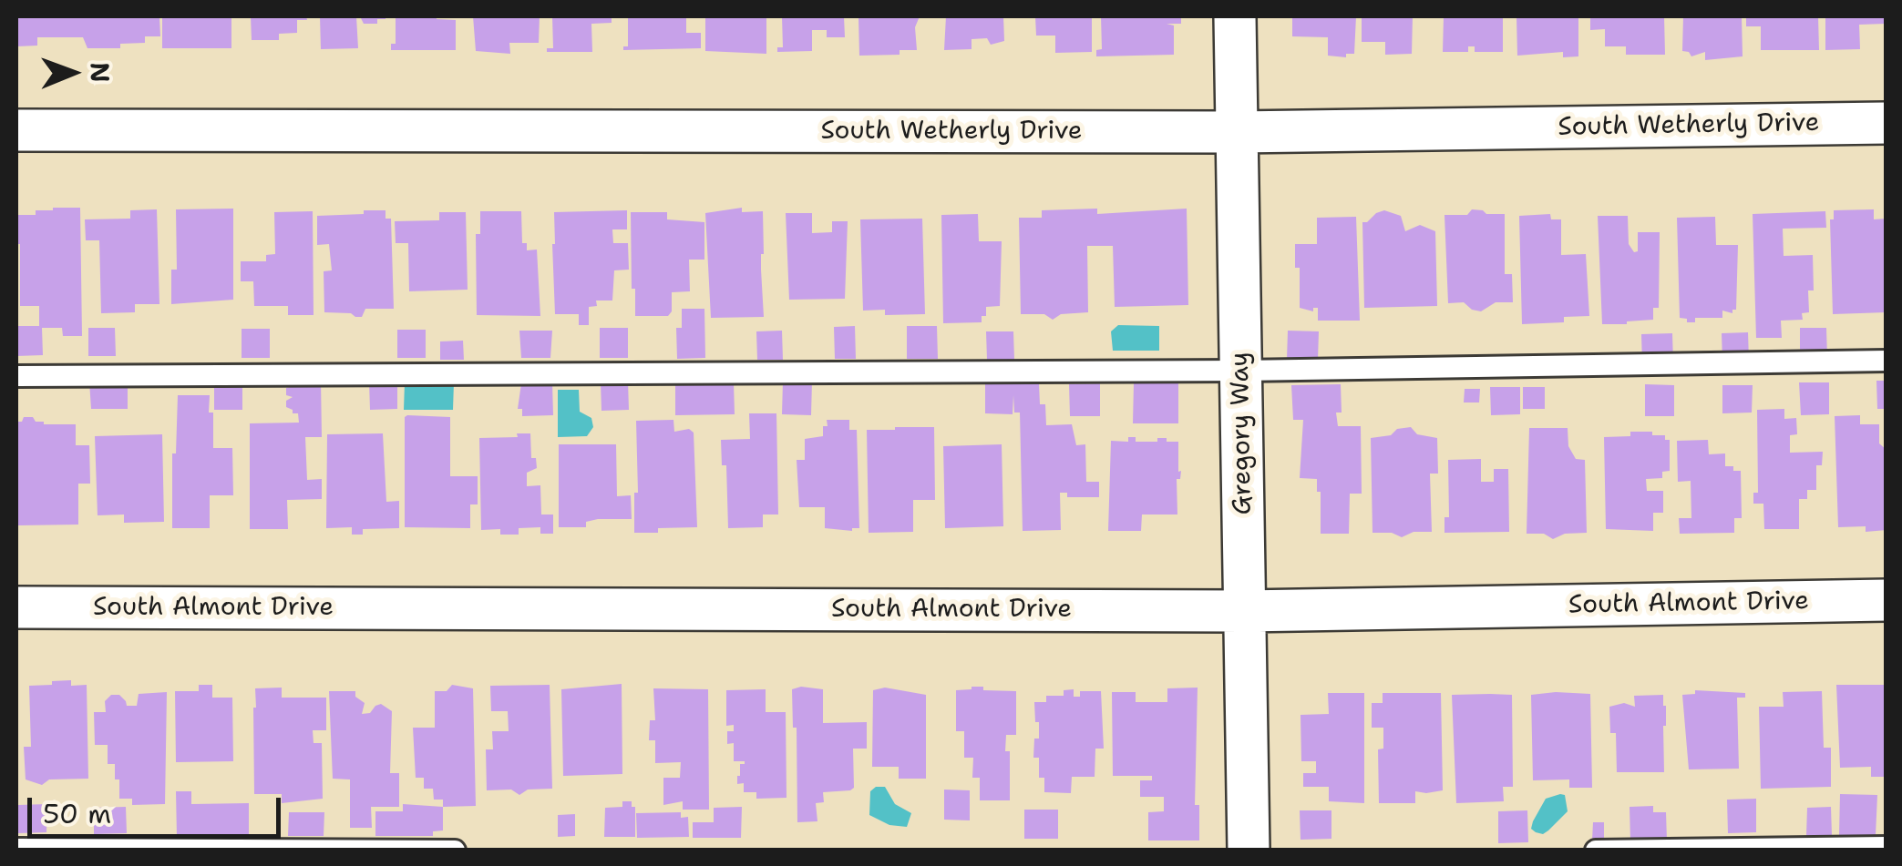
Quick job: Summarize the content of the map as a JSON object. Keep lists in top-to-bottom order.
{
  "streets": {
    "street": ["South Wetherly Drive", "Gregory Way", "South Almont Drive"]
  },
  "crossings": [
    ["South Wetherly Drive", "Gregory Way"],
    ["Gregory Way", "South Almont Drive"]
  ],
  "scale_bar": "50 m",
  "north": "right"
}
